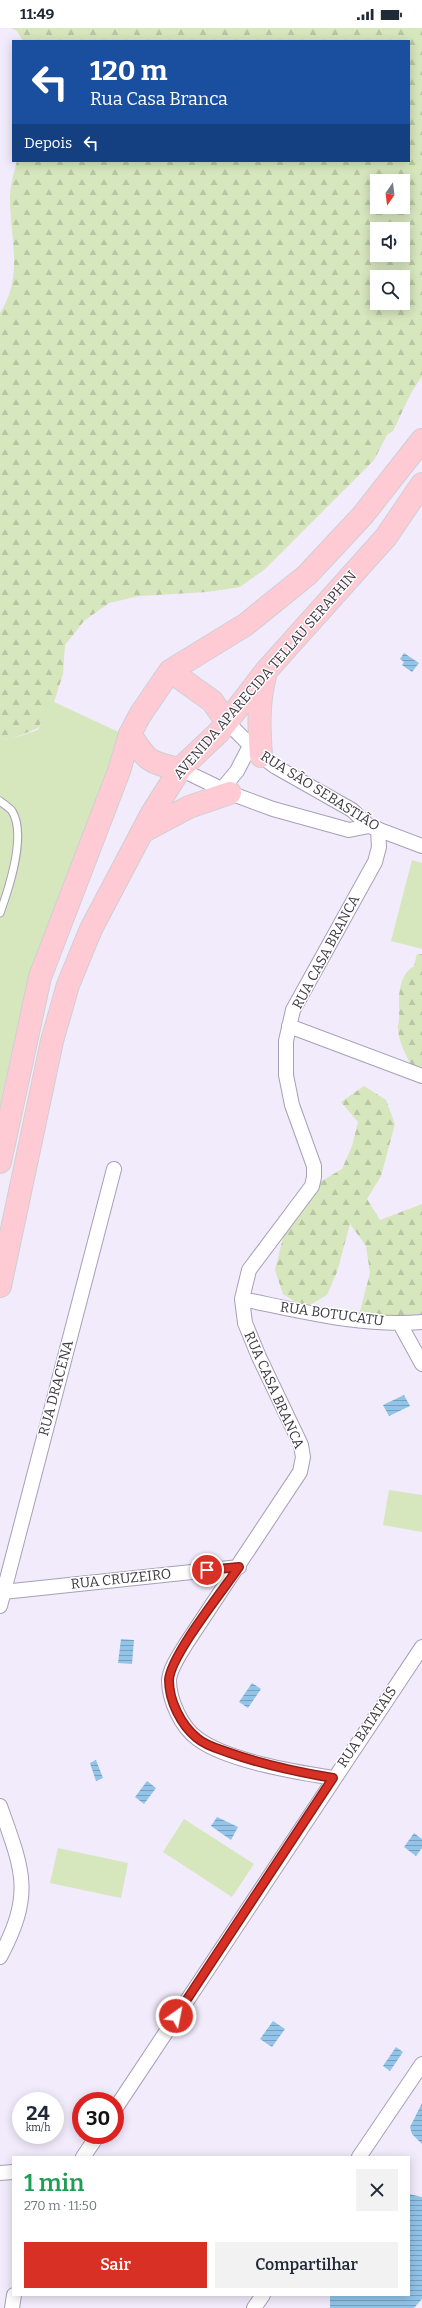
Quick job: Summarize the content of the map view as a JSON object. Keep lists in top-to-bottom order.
{
  "streets": {
    "main road": ["AVENIDA APARECIDA TELLAU SERAPHIN"],
    "street": [
      "RUA SÃO SEBASTIÃO",
      "RUA CASA BRANCA",
      "RUA BOTUCATU",
      "RUA DRACENA",
      "RUA CRUZEIRO",
      "RUA BATATAIS"
    ]
  },
  "crossings": [
    ["AVENIDA APARECIDA TELLAU SERAPHIN", "RUA SÃO SEBASTIÃO"],
    ["RUA SÃO SEBASTIÃO", "RUA CASA BRANCA"],
    ["RUA CASA BRANCA", "RUA BOTUCATU"],
    ["RUA CASA BRANCA", "RUA CRUZEIRO"],
    ["RUA CASA BRANCA", "RUA BATATAIS"],
    ["RUA DRACENA", "RUA CRUZEIRO"]
  ],
  "north": "bottom",
  "page": {
    "status": "11:49",
    "turn": ["120 m", "Rua Casa Branca"],
    "then": "Depois",
    "speed": "24 km/h",
    "limit": "30",
    "heading": ["1 min", "270 m · 11:50"],
    "buttons": ["Sair", "Compartilhar"]
  }
}
